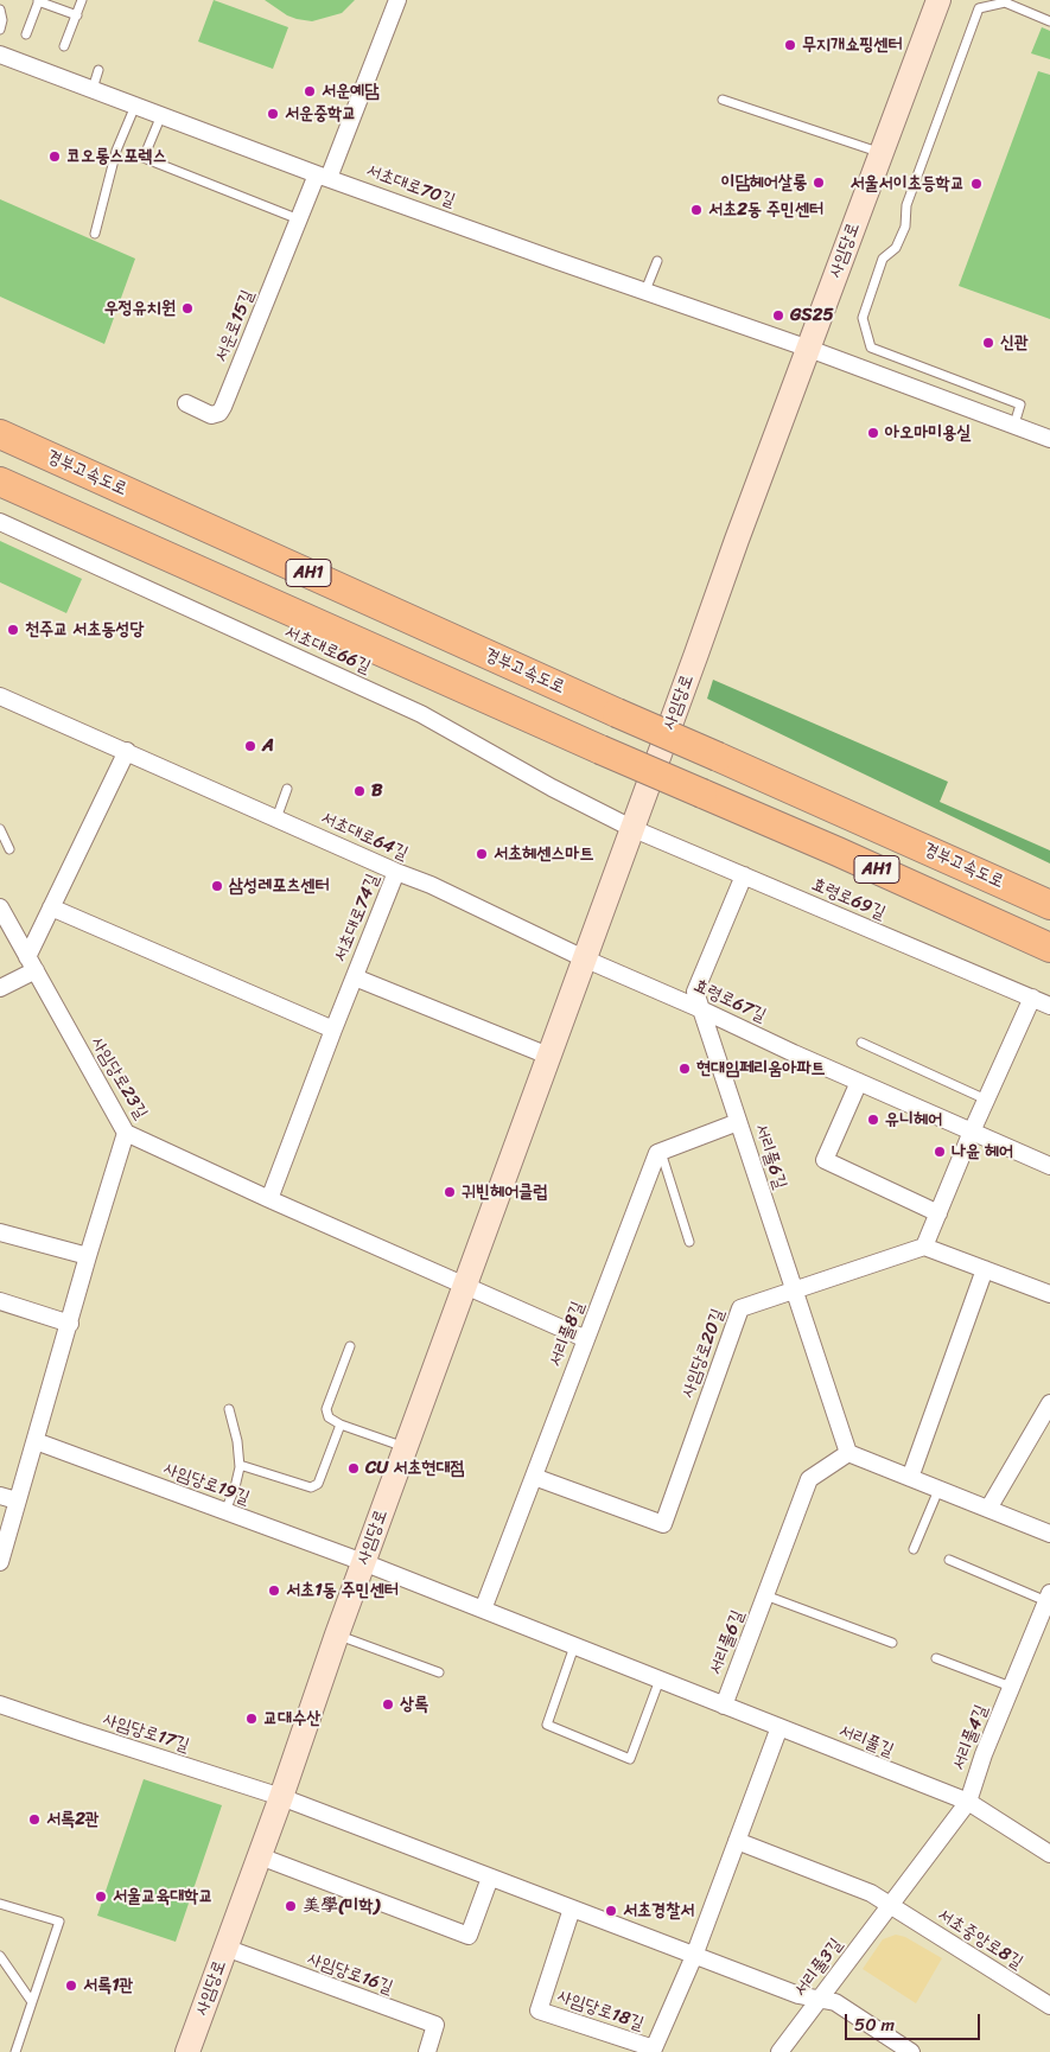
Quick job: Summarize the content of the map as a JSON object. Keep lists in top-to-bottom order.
{
  "streets": {
    "highway": ["경부고속도로", "AH1"],
    "main road": ["사임당로"],
    "street": [
      "서초대로70길",
      "서운로15길",
      "서초대로66길",
      "서초대로64길",
      "효령로69길",
      "서초대로74길",
      "효령로67길",
      "사임당로23길",
      "서리풀6길",
      "서리풀8길",
      "사임당로20길",
      "사임당로19길",
      "사임당로17길",
      "서리풀4길",
      "서리풀길",
      "서초중앙로8길",
      "서리풀3길",
      "사임당로16길",
      "사임당로18길"
    ]
  },
  "crossings": [
    ["서초대로70길", "사임당로"],
    ["서초대로70길", "서운로15길"],
    ["사임당로", "서초대로66길"],
    ["사임당로", "서초대로64길"],
    ["사임당로", "효령로69길"],
    ["사임당로", "효령로67길"],
    ["사임당로", "사임당로23길"],
    ["사임당로", "사임당로19길"],
    ["사임당로", "사임당로17길"],
    ["사임당로", "서리풀길"],
    ["사임당로", "사임당로16길"],
    ["서초대로66길", "효령로69길"],
    ["서초대로64길", "서초대로74길"],
    ["서초대로64길", "효령로67길"],
    ["효령로69길", "서리풀6길"],
    ["효령로67길", "서리풀6길"],
    ["서리풀6길", "사임당로20길"],
    ["서리풀6길", "서리풀길"],
    ["서리풀8길", "사임당로20길"],
    ["서리풀8길", "서리풀길"],
    ["사임당로19길", "서리풀길"],
    ["서리풀4길", "서리풀길"],
    ["서리풀4길", "서리풀3길"],
    ["서리풀길", "서리풀3길"],
    ["서리풀길", "사임당로18길"],
    ["서초중앙로8길", "서리풀3길"]
  ],
  "places": [
    "무지개쇼핑센터",
    "서운예담",
    "서운중학교",
    "코오롱스포렉스",
    "이담헤어살롱",
    "서울서이초등학교",
    "서초2동 주민센터",
    "우정유치원",
    "GS25",
    "신관",
    "아오마미용실",
    "천주교 서초동성당",
    "A",
    "B",
    "서초헤센스마트",
    "삼성레포츠센터",
    "현대임페리움아파트",
    "유니헤어",
    "나윤 헤어",
    "귀빈헤어클럽",
    "CU 서초현대점",
    "서초1동 주민센터",
    "상록",
    "교대수산",
    "서록2관",
    "서울교육대학교",
    "美學(미학)",
    "서초경찰서",
    "서록1관"
  ],
  "scale_bar": "50 m"
}
